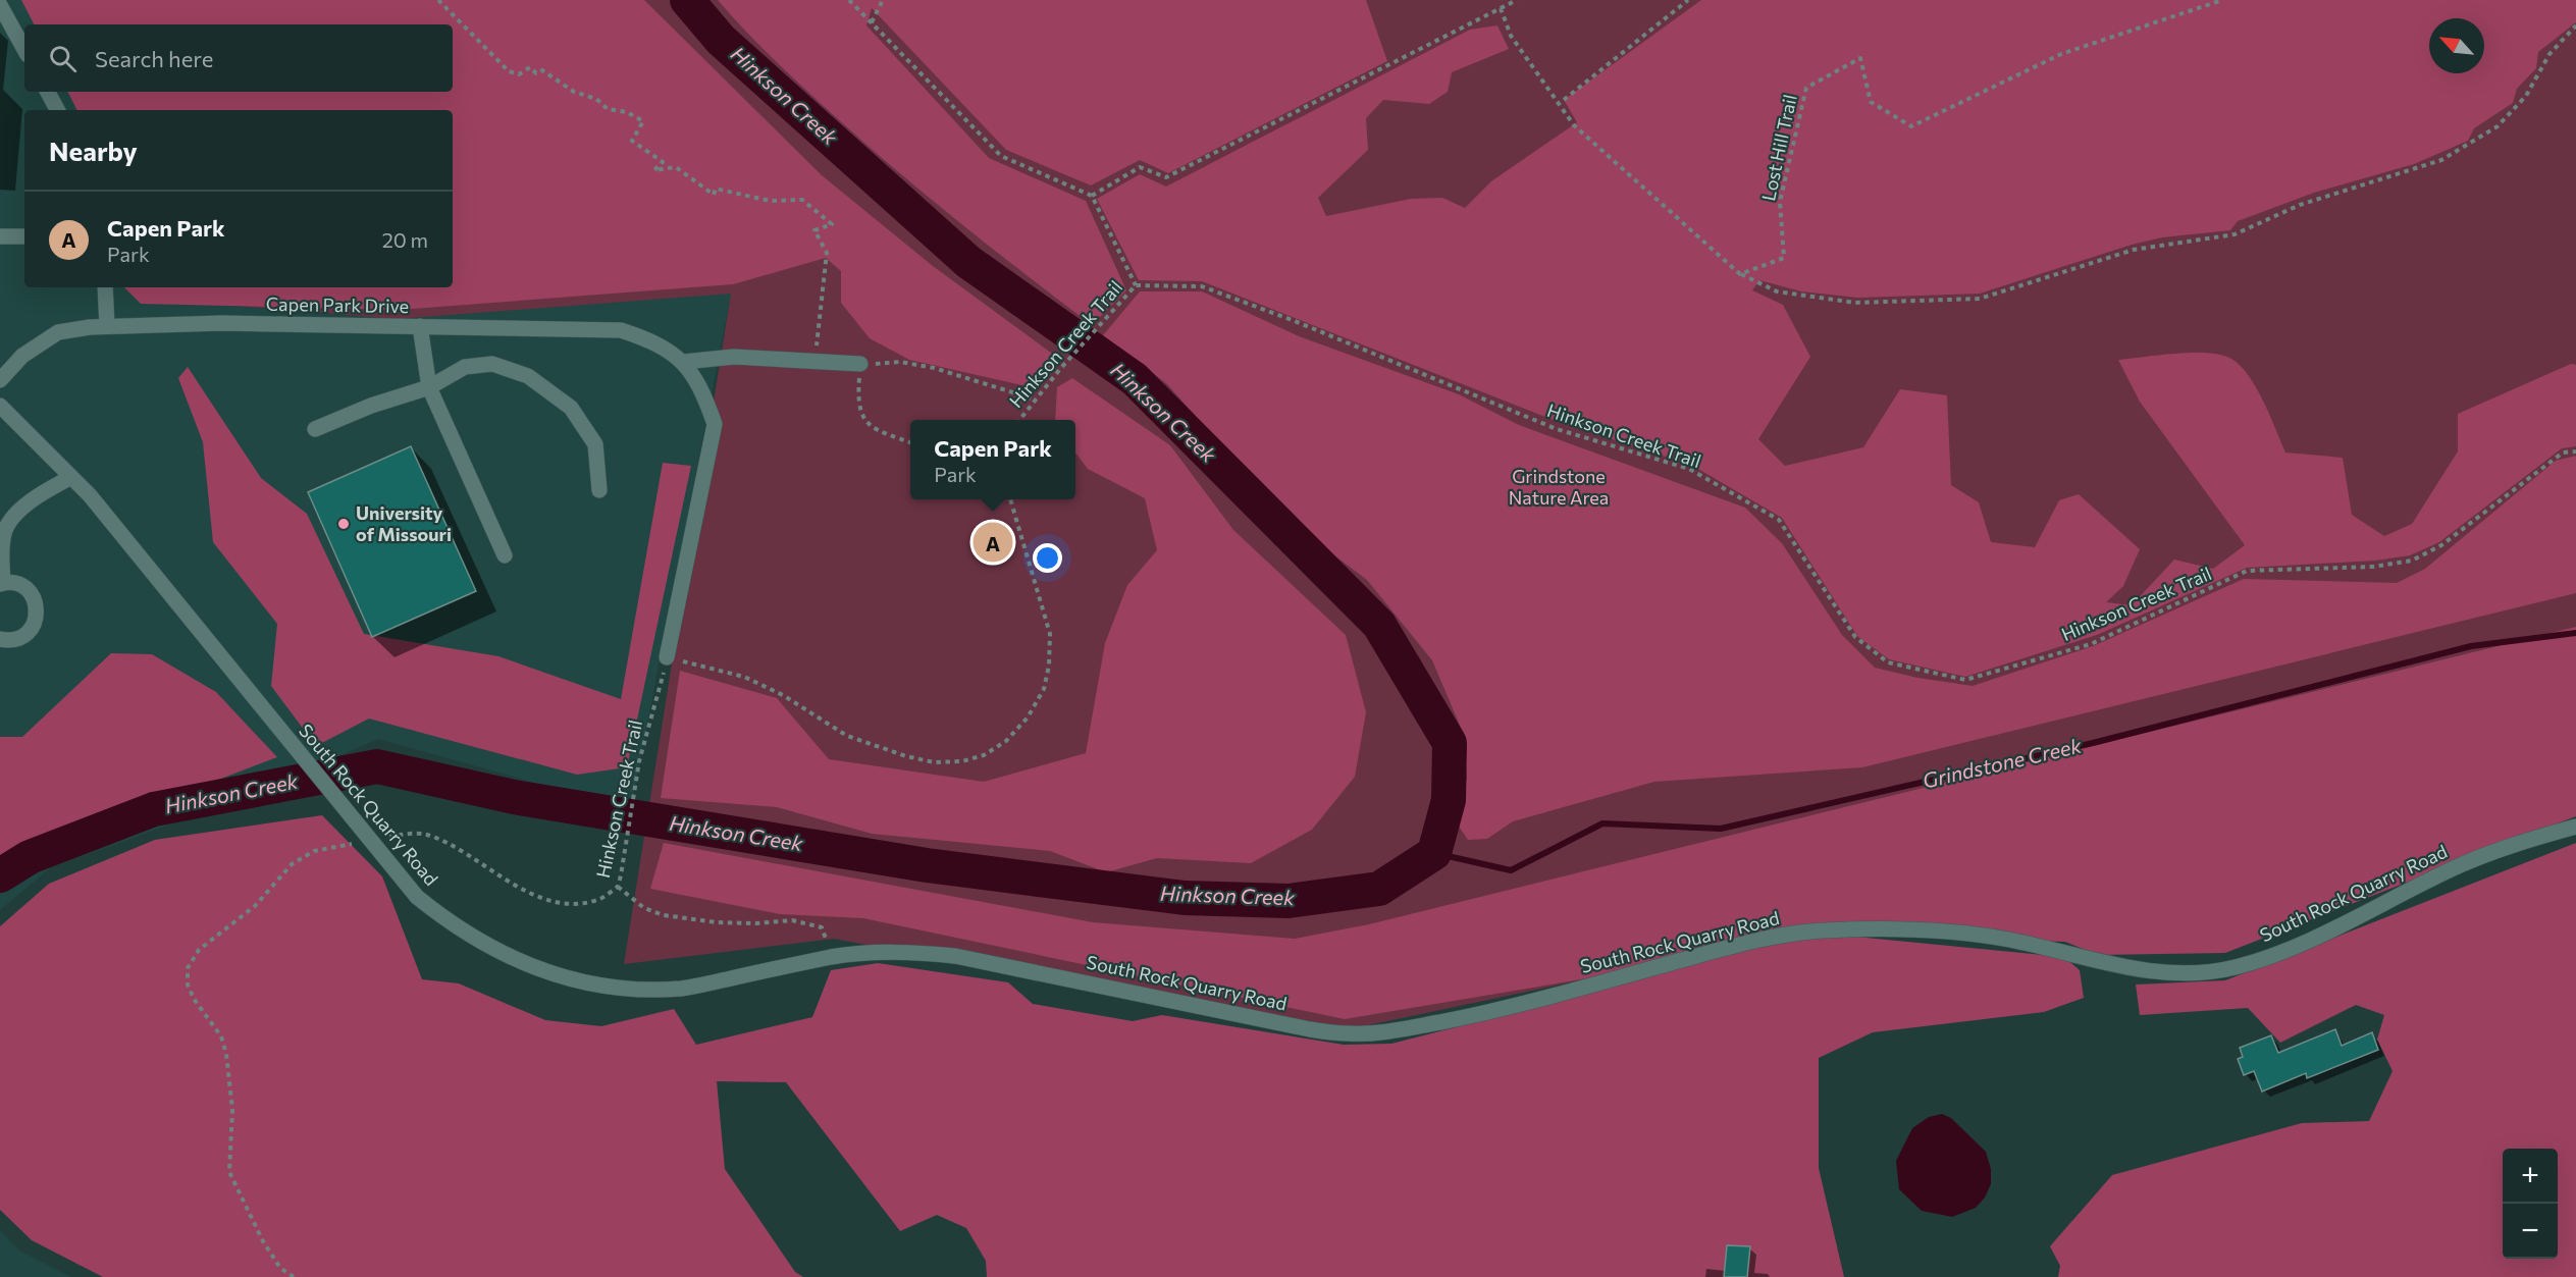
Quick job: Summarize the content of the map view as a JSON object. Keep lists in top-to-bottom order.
{
  "streets": {
    "street": ["Capen Park Drive", "South Rock Quarry Road"],
    "path": ["Lost Hill Trail", "Hinkson Creek Trail"]
  },
  "water": ["Hinkson Creek", "Grindstone Creek"],
  "parks": ["Grindstone Nature Area"],
  "places": ["University of Missouri"],
  "north": "top left",
  "page": {
    "search": "Search here",
    "heading": "Nearby",
    "list": [
      {
        "mark": "A",
        "name": "Capen Park",
        "note": "Park",
        "value": "20 m"
      }
    ],
    "popup": ["Capen Park", "Park"],
    "pins": "A",
    "map_buttons": ["+", "−"]
  }
}
